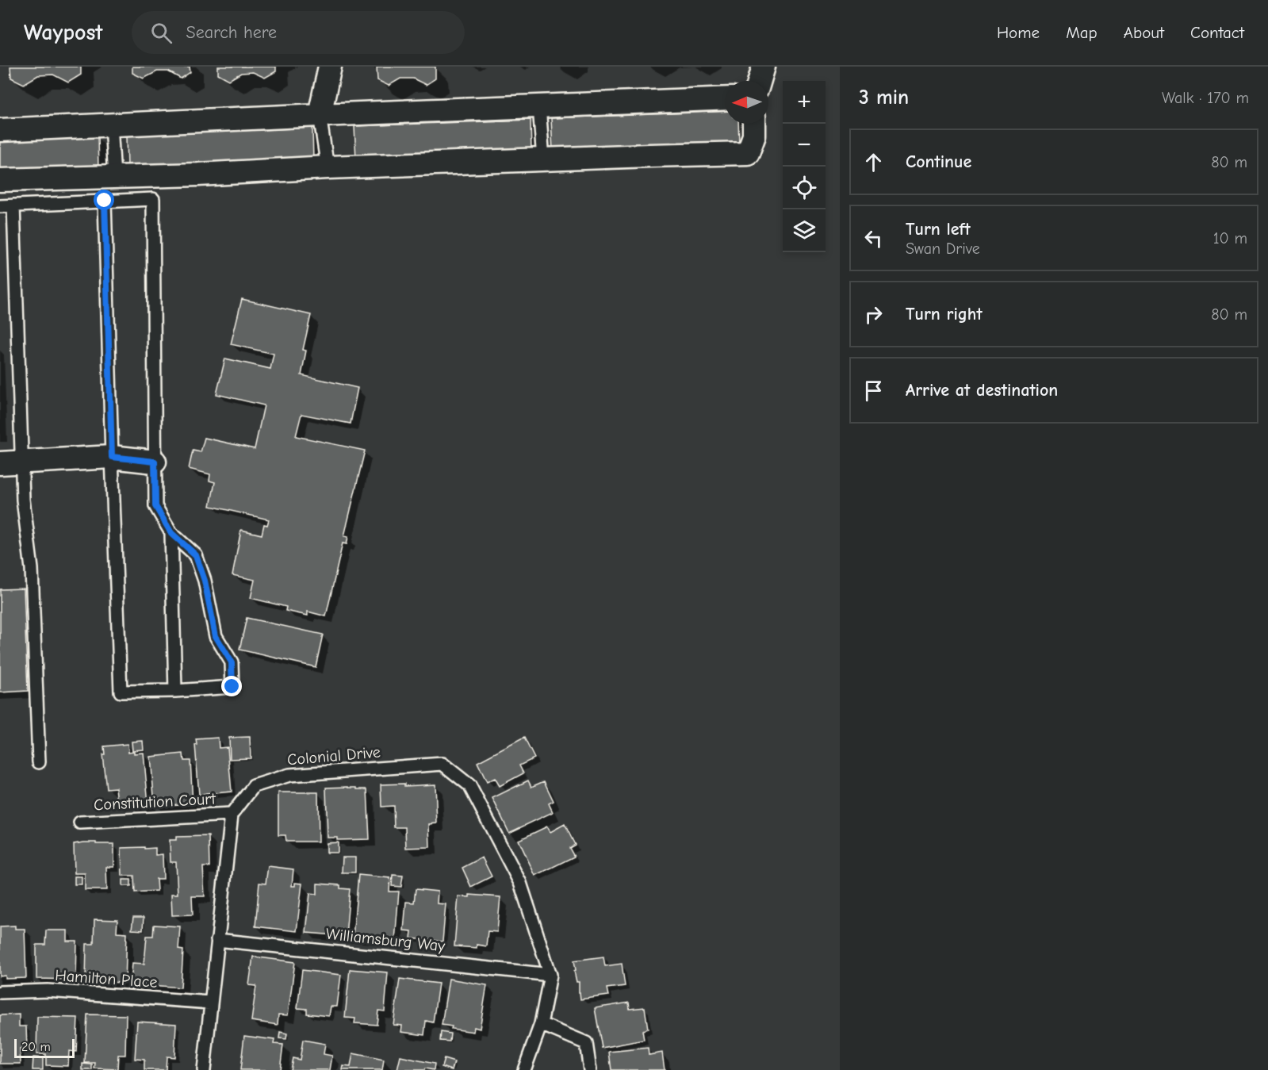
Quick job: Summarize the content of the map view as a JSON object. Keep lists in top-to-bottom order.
{
  "streets": {
    "lane": [
      "Colonial Drive",
      "Constitution Court",
      "Williamsburg Way",
      "Hamilton Place"
    ]
  },
  "crossings": [
    ["Colonial Drive", "Constitution Court"],
    ["Colonial Drive", "Williamsburg Way"]
  ],
  "scale_bar": "20 m",
  "north": "left",
  "page": {
    "header": "Waypost",
    "search": "Search here",
    "nav": [
      "Home",
      "Map",
      "About",
      "Contact"
    ],
    "heading": ["3 min", "Walk · 170 m"],
    "map_buttons": ["+", "−"],
    "list": [
      ["Continue", "80 m"],
      ["Turn left", "Swan Drive", "10 m"],
      ["Turn right", "80 m"],
      "Arrive at destination"
    ],
    "scale": "20 m"
  }
}
